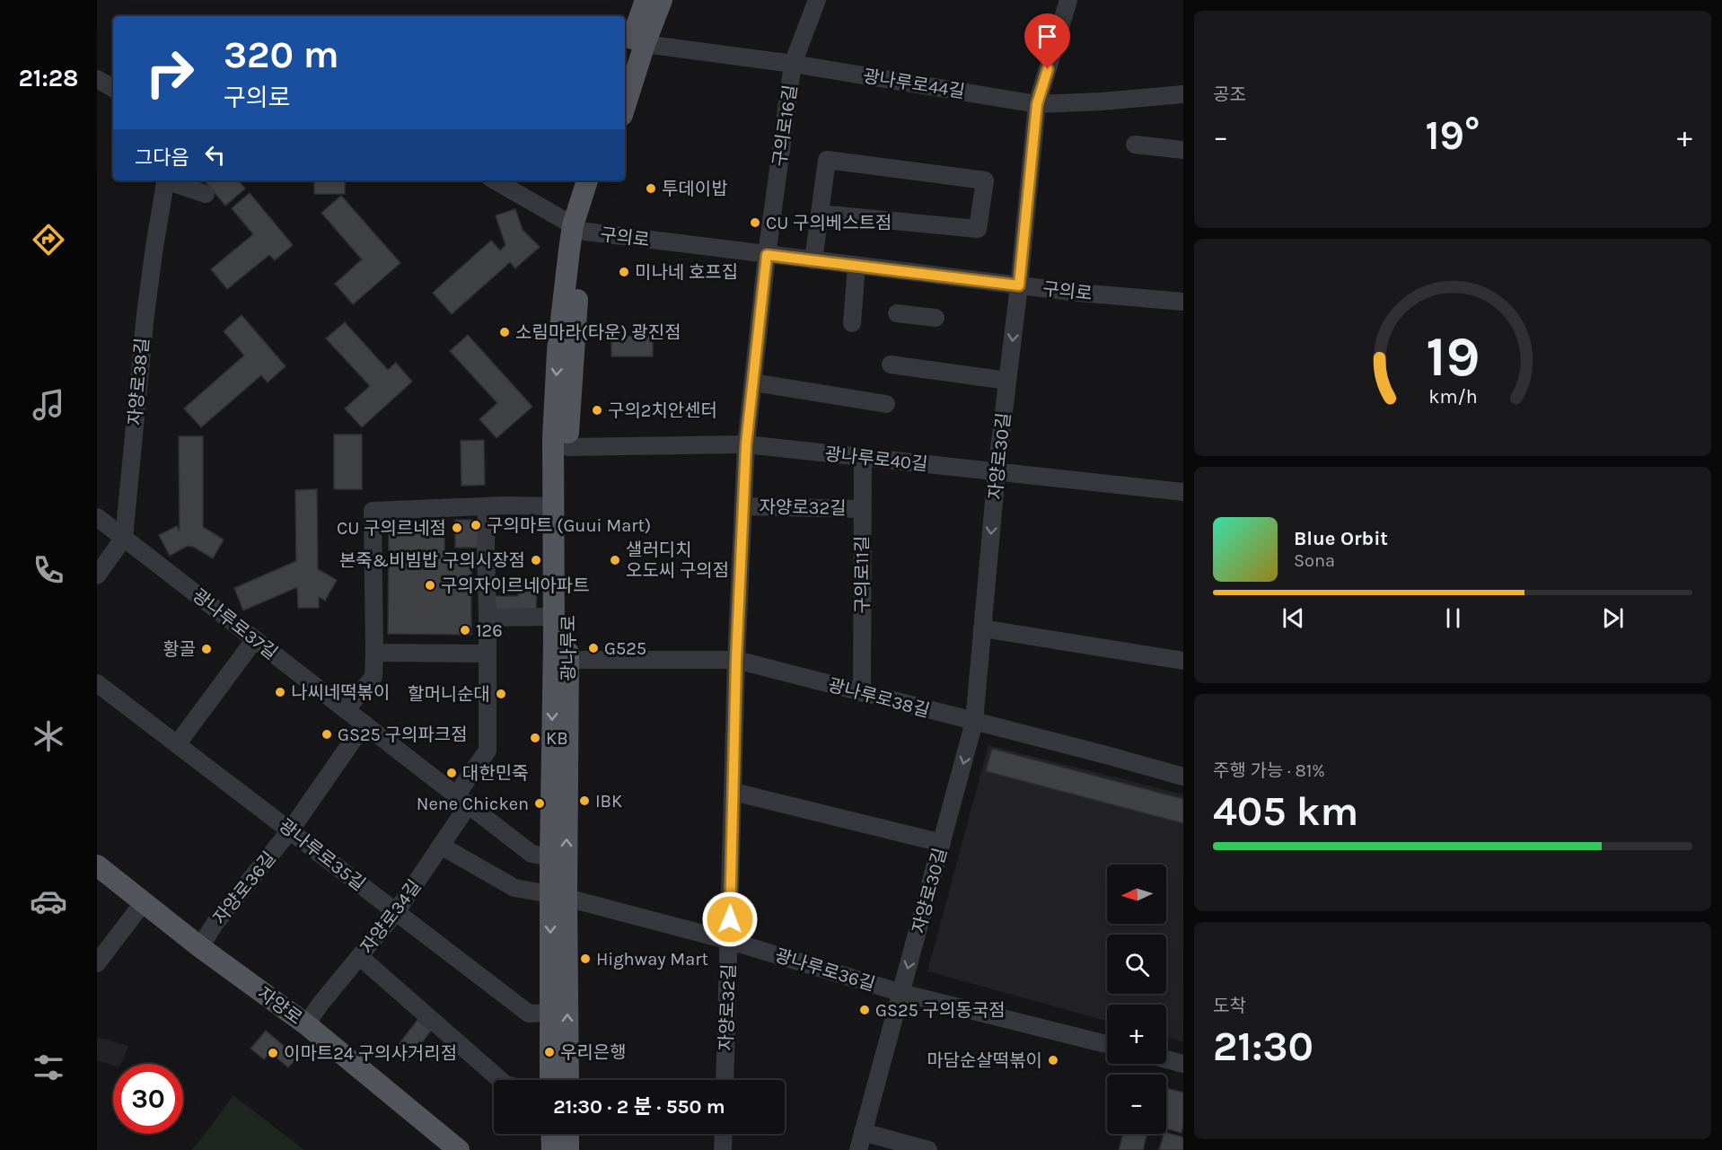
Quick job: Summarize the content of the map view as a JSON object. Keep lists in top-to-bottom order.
{
  "streets": {
    "main road": ["광나루로", "자양로"],
    "street": [
      "광나루로44길",
      "구의로16길",
      "구의로",
      "자양로38길",
      "자양로30길",
      "광나루로40길",
      "자양로32길",
      "구의로11길",
      "광나루로37길",
      "광나루로38길",
      "광나루로35길",
      "자양로36길",
      "자양로34길",
      "광나루로36길"
    ]
  },
  "crossings": [
    ["광나루로44길", "구의로16길"],
    ["광나루로44길", "자양로30길"],
    ["구의로16길", "구의로"],
    ["구의로16길", "자양로32길"],
    ["구의로", "자양로30길"],
    ["구의로", "자양로32길"],
    ["구의로", "광나루로"],
    ["자양로38길", "광나루로37길"],
    ["자양로30길", "광나루로40길"],
    ["자양로30길", "광나루로38길"],
    ["자양로30길", "광나루로36길"],
    ["광나루로40길", "자양로32길"],
    ["광나루로40길", "구의로11길"],
    ["광나루로40길", "광나루로"],
    ["자양로32길", "구의로11길"],
    ["자양로32길", "광나루로38길"],
    ["자양로32길", "광나루로36길"],
    ["구의로11길", "광나루로38길"],
    ["광나루로37길", "광나루로"],
    ["광나루로37길", "자양로36길"],
    ["광나루로37길", "자양로34길"],
    ["광나루로", "광나루로38길"],
    ["광나루로", "광나루로35길"],
    ["광나루로", "광나루로36길"],
    ["광나루로35길", "자양로36길"],
    ["광나루로35길", "자양로34길"],
    ["자양로36길", "자양로"],
    ["자양로34길", "자양로"]
  ],
  "one_way": ["자양로30길"],
  "places": [
    "투데이밥",
    "CU 구의베스트점",
    "미나네 호프집",
    "소림마라(타운) 광진점",
    "구의2치안센터",
    "구의마트 (Guui Mart)",
    "CU 구의르네점",
    "본죽&비빔밥 구의시장점",
    "샐러디치 오도씨 구의점",
    "구의자이르네아파트",
    "126",
    "G525",
    "황골",
    "나씨네떡볶이",
    "할머니순대",
    "GS25 구의파크점",
    "KB",
    "대한민죽",
    "IBK",
    "Nene Chicken",
    "Highway Mart",
    "GS25 구의동국점",
    "우리은행",
    "이마트24 구의사거리점",
    "마담순살떡볶이"
  ],
  "north": "left",
  "page": {
    "tabs": "21:28",
    "tile": [
      "공조",
      ["주행 가능 · 81%", "405 km"],
      ["도착", "21:30"]
    ],
    "turn": ["320 m", "구의로"],
    "heat": ["−", "19°", "+"],
    "then": "그다음",
    "song": ["Blue Orbit", "Sona"],
    "map_buttons": ["+", "−"],
    "limit": "30",
    "trip": "21:30 · 2 분 · 550 m",
    "gauge": ["19", "km/h"]
  }
}
